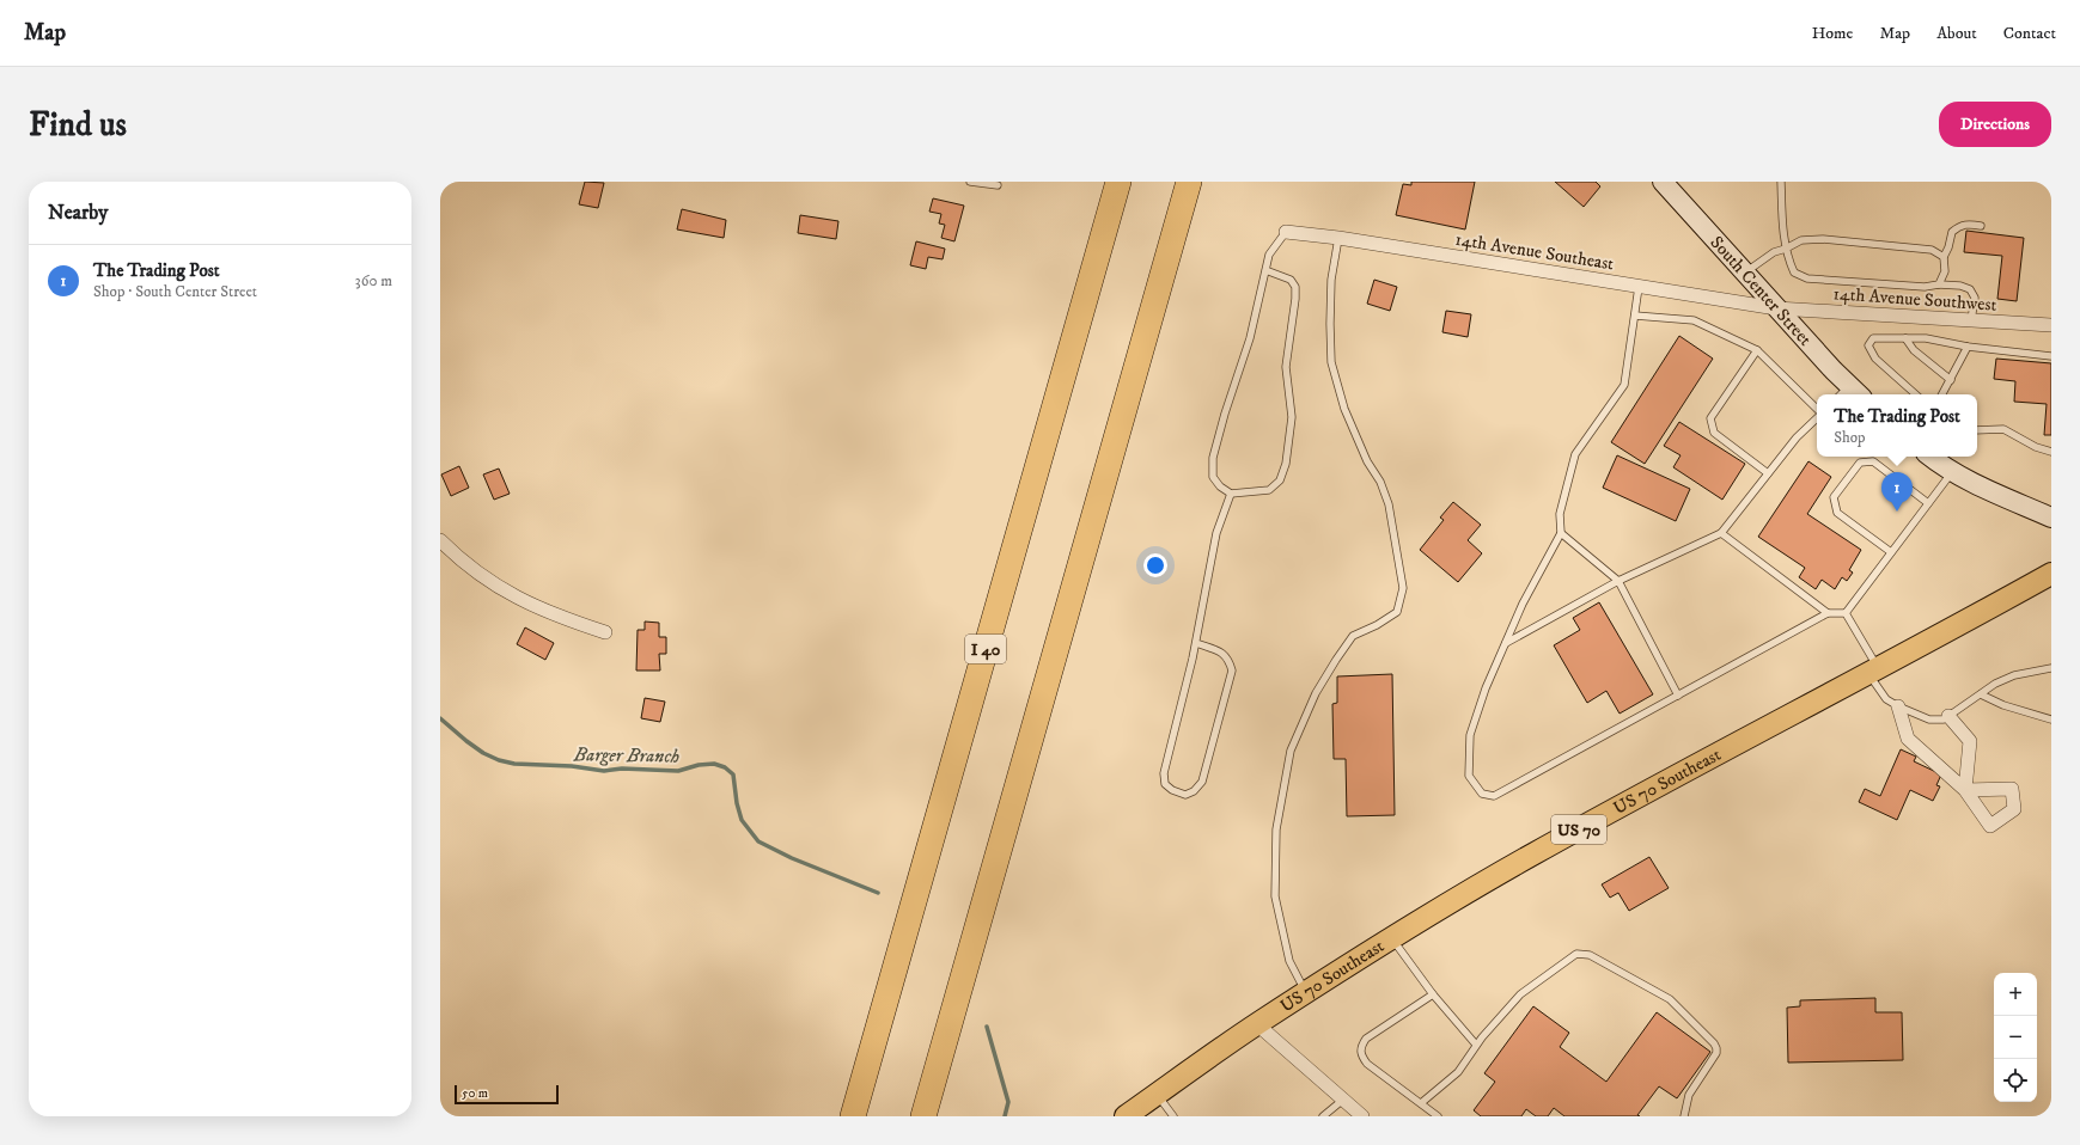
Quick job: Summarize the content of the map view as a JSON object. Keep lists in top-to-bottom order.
{
  "streets": {
    "highway": ["I 40"],
    "main road": ["US 70 Southeast", "US 70"],
    "street": ["14th Avenue Southeast", "South Center Street", "14th Avenue Southwest"]
  },
  "crossings": [
    ["14th Avenue Southeast", "South Center Street"],
    ["14th Avenue Southeast", "14th Avenue Southwest"],
    ["South Center Street", "14th Avenue Southwest"]
  ],
  "water": ["Barger Branch"],
  "scale_bar": "50 m",
  "page": {
    "header": "Map",
    "nav": [
      "Home",
      "Map",
      "About",
      "Contact"
    ],
    "buttons": "Directions",
    "title": "Find us",
    "heading": "Nearby",
    "list": [
      {
        "mark": "1",
        "name": "The Trading Post",
        "note": "Shop · South Center Street",
        "value": "360 m"
      }
    ],
    "popup": ["The Trading Post", "Shop"],
    "pins": "1",
    "map_buttons": ["+", "−"],
    "scale": "50 m"
  }
}
